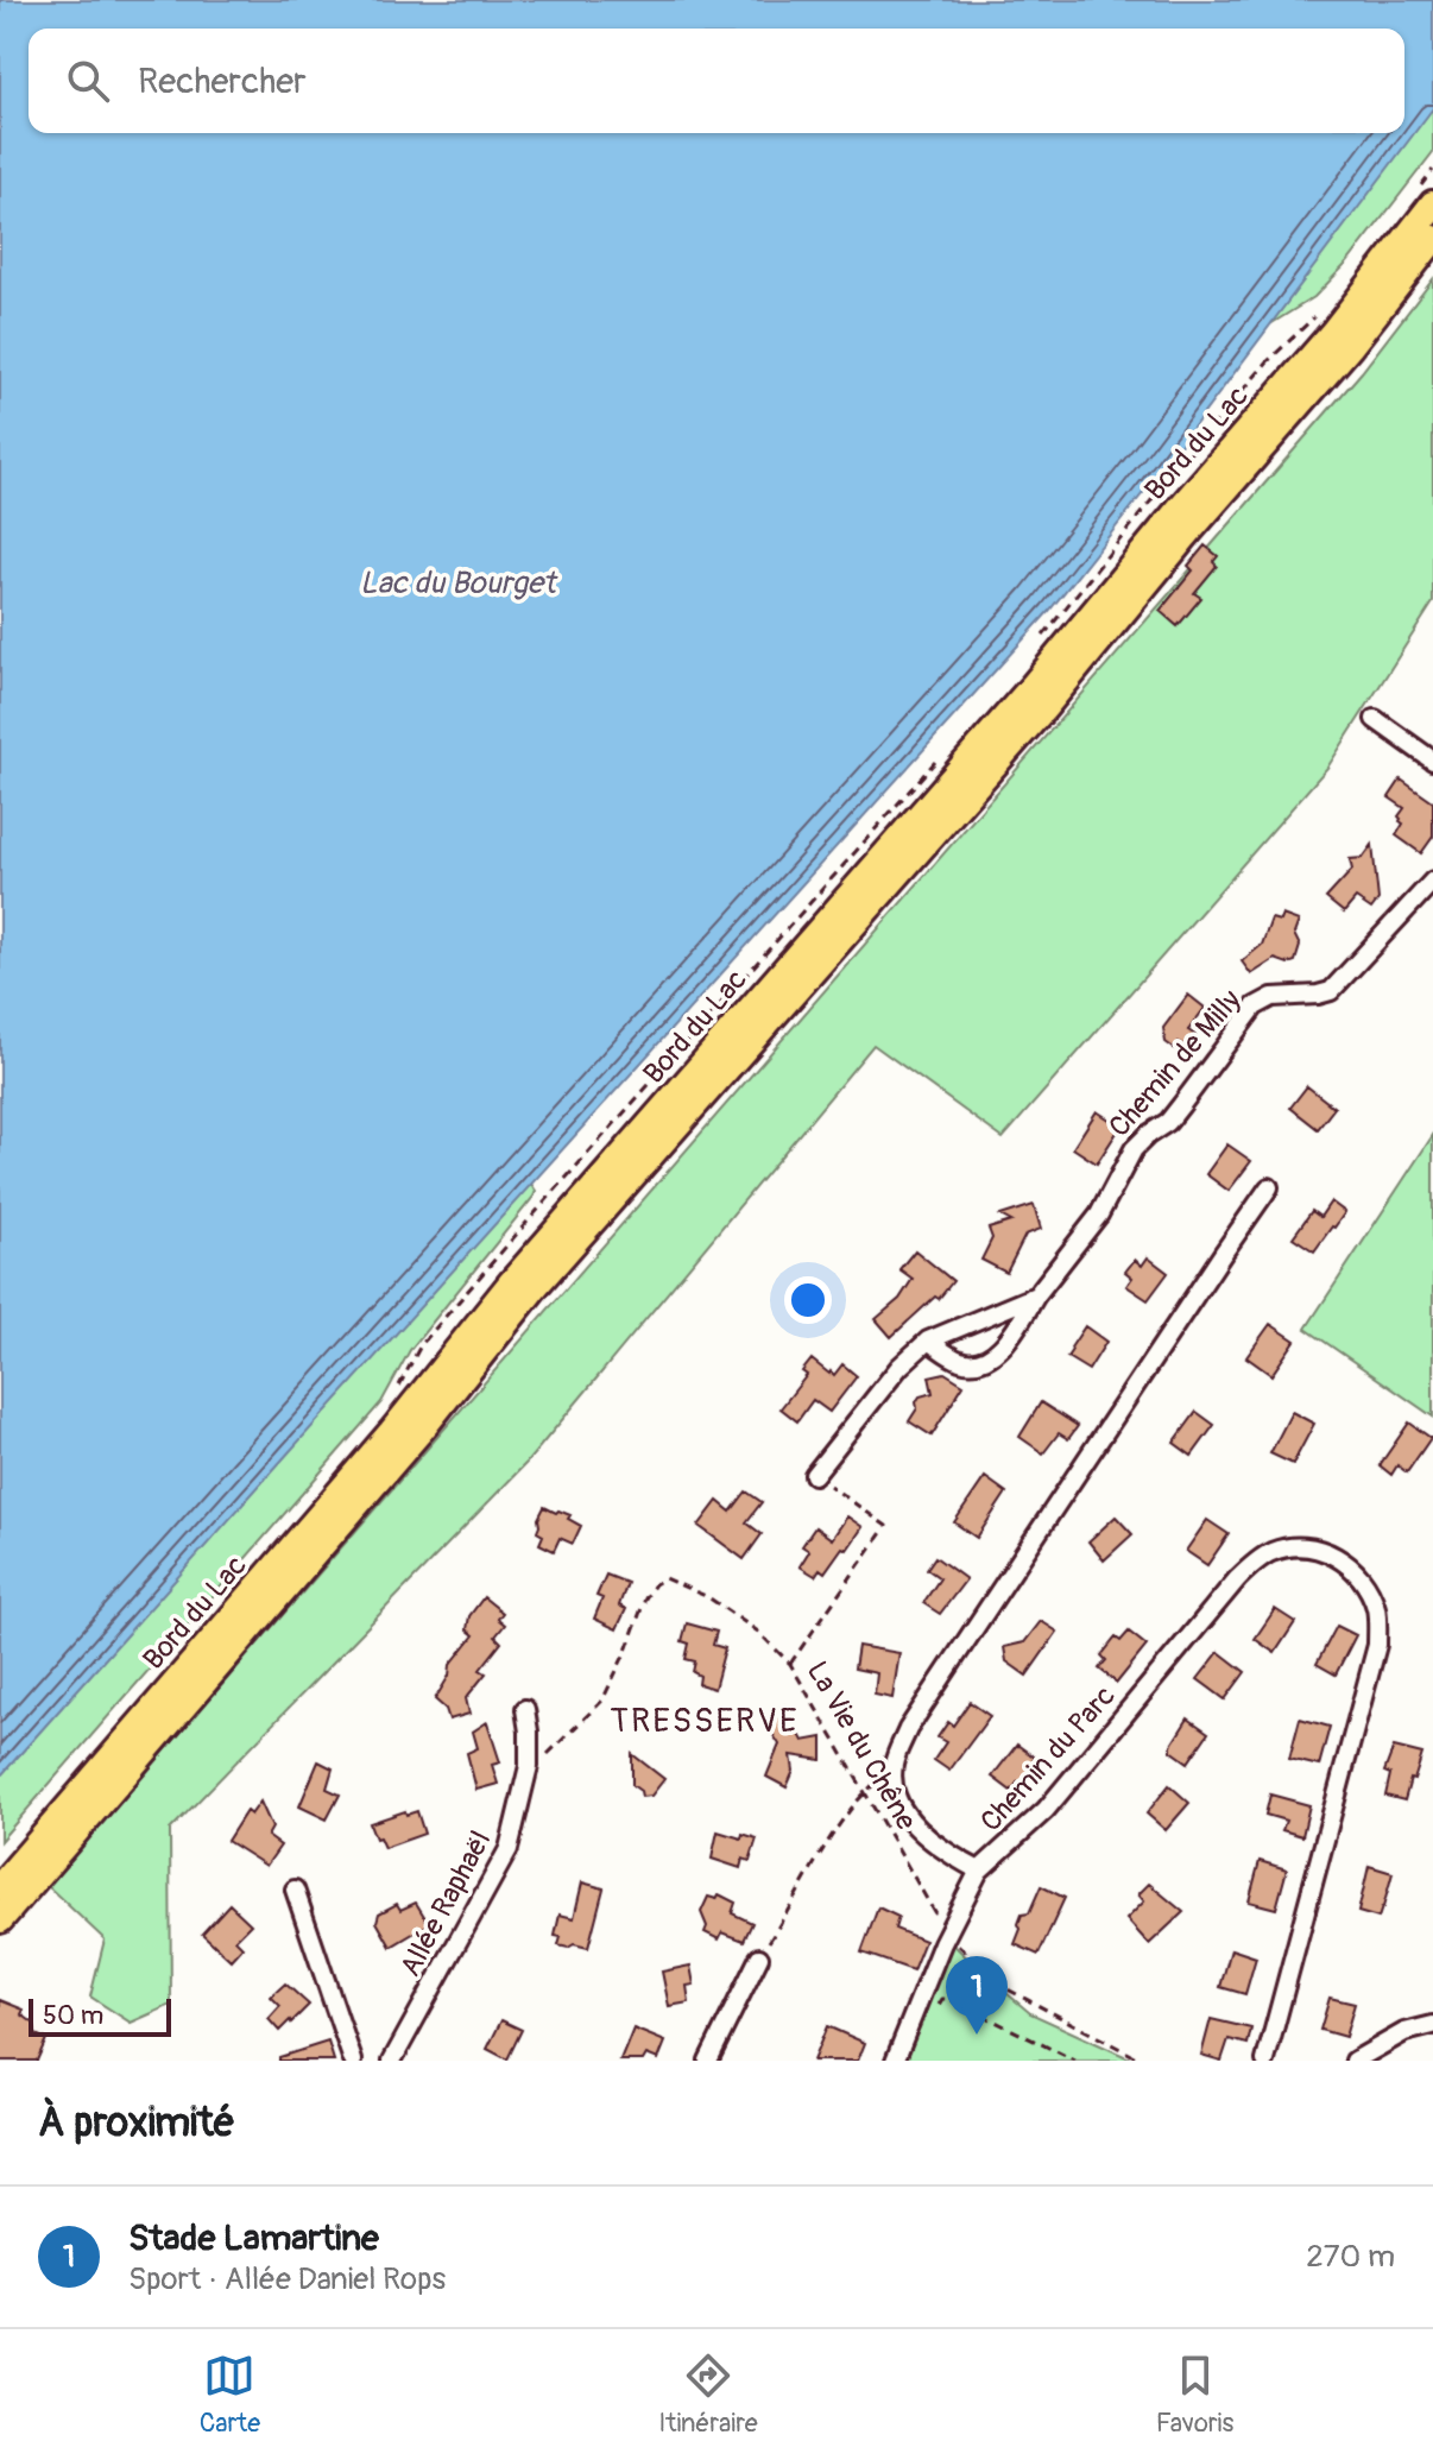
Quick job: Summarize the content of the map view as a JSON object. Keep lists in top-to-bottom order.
{
  "streets": {
    "main road": ["Bord du Lac"],
    "street": ["Chemin de Milly", "Chemin du Parc", "Allée Raphaël"],
    "path": ["La Vie du Chêne"]
  },
  "crossings": [
    ["La Vie du Chêne", "Allée Raphaël"]
  ],
  "districts": ["TRESSERVE"],
  "water": ["Lac du Bourget"],
  "scale_bar": "50 m",
  "page": {
    "search": "Rechercher",
    "pins": "1",
    "scale": "50 m",
    "heading": "À proximité",
    "list": [
      {
        "mark": "1",
        "name": "Stade Lamartine",
        "note": "Sport · Allée Daniel Rops",
        "value": "270 m"
      }
    ],
    "nav": ["Carte", "Itinéraire", "Favoris"]
  }
}
